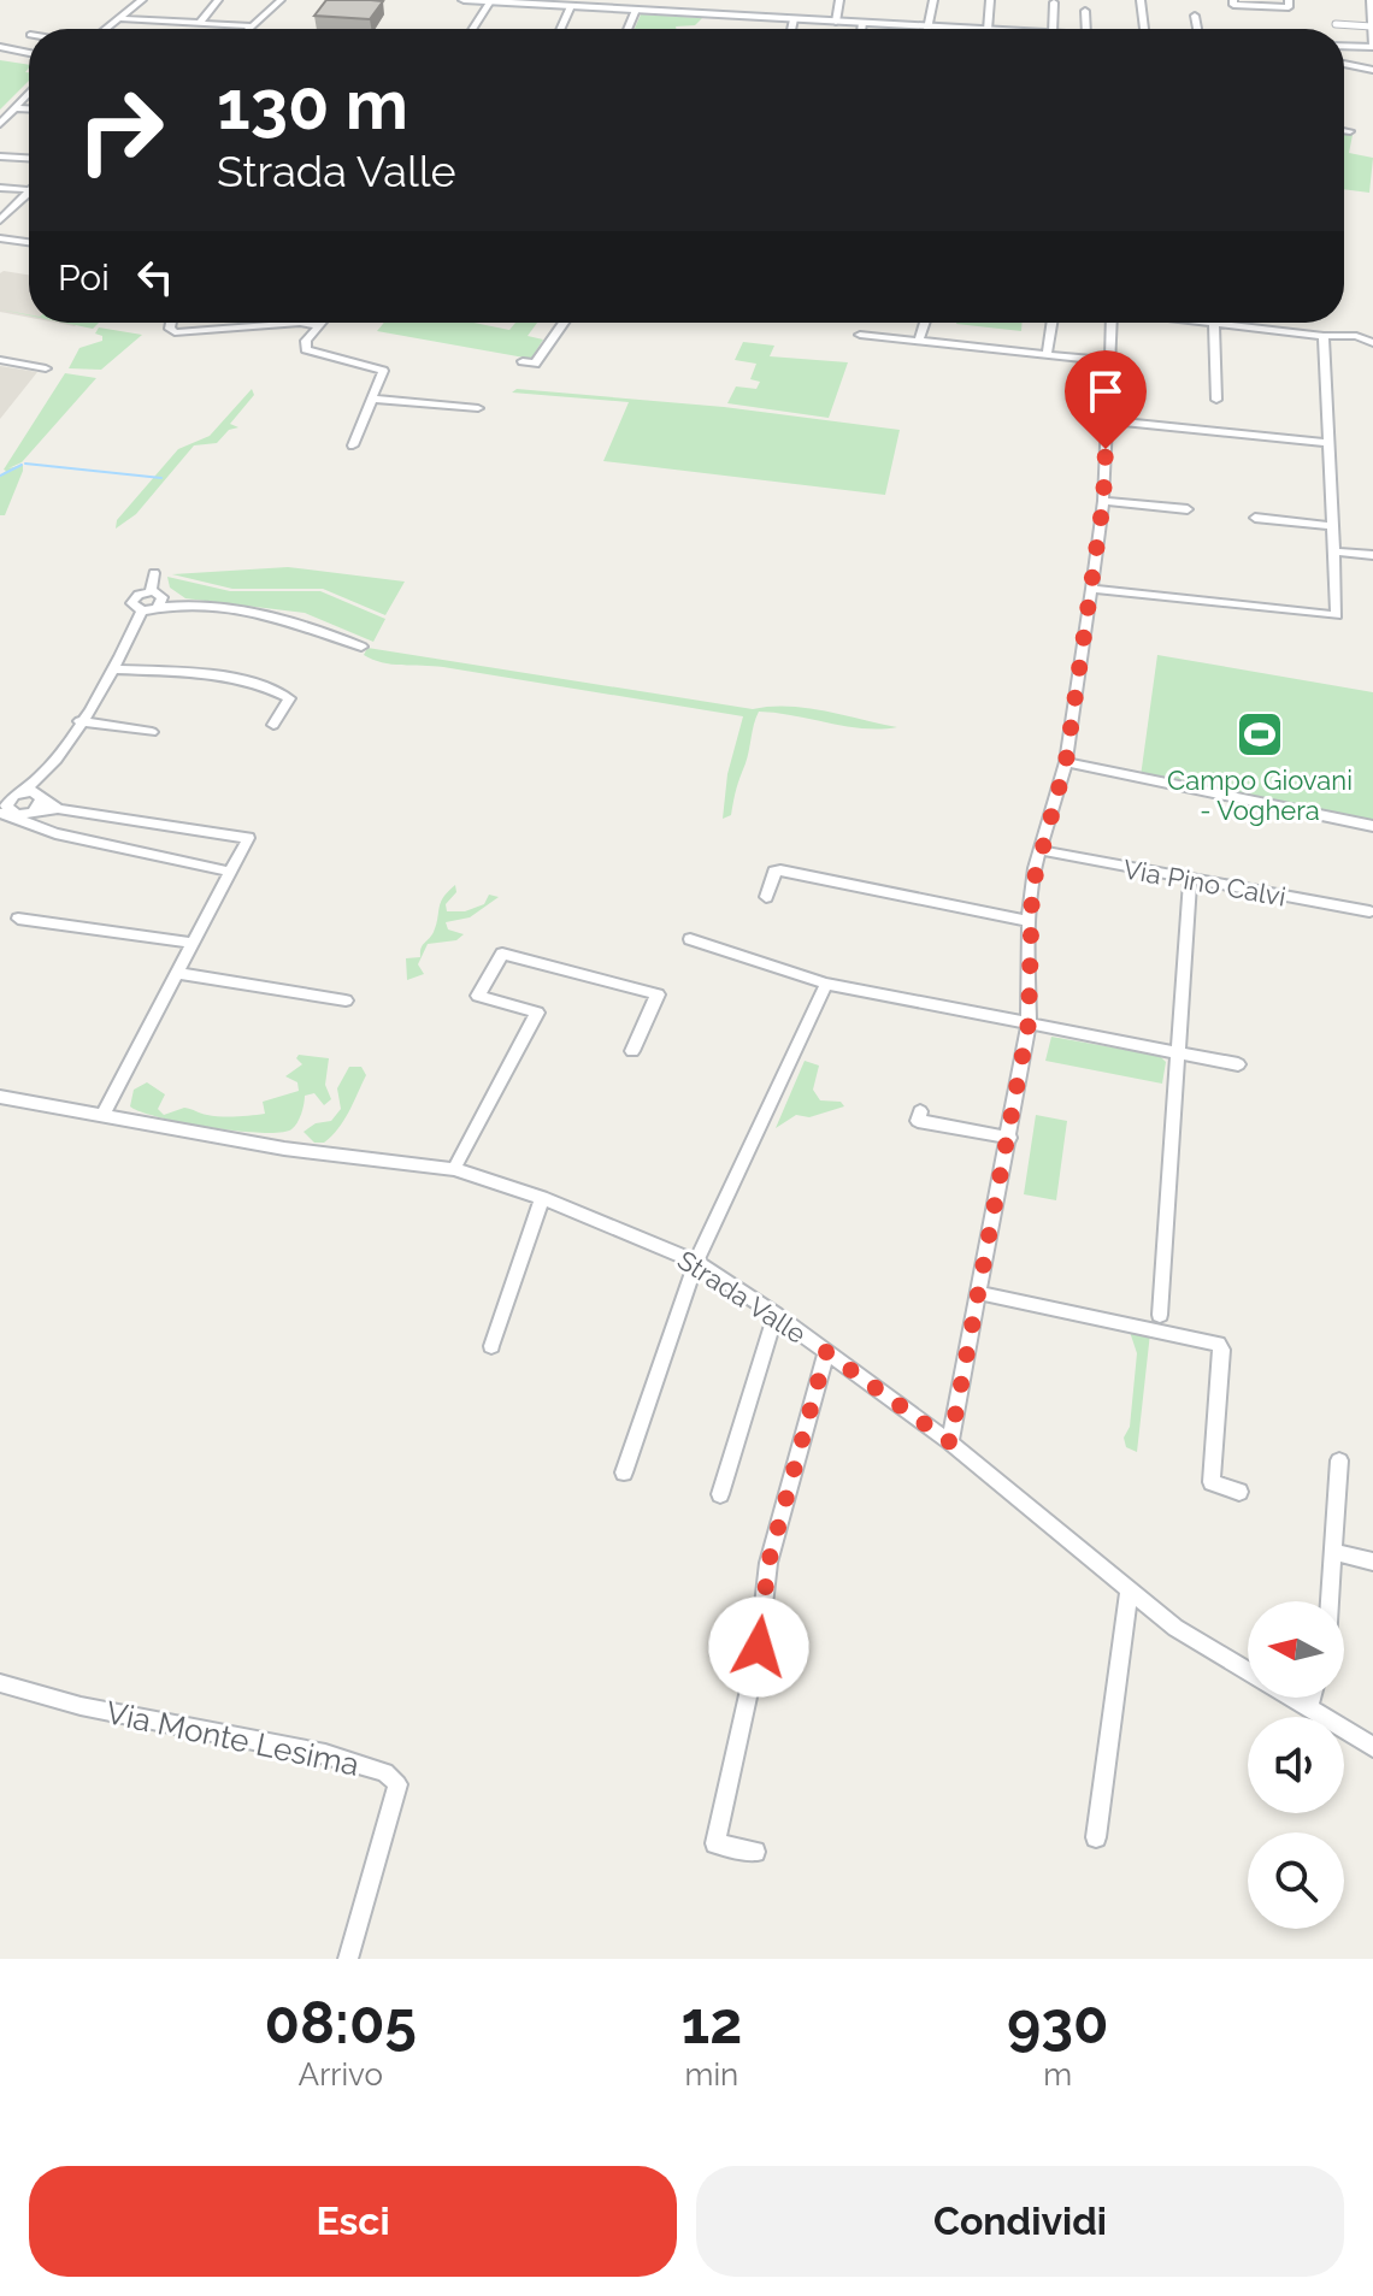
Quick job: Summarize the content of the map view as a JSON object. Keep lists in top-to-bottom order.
{
  "streets": {
    "street": ["Via Pino Calvi", "Strada Valle", "Via Monte Lesima"]
  },
  "places": {
    "sports": ["Campo Giovani - Voghera"]
  },
  "north": "left",
  "page": {
    "turn": ["130 m", "Strada Valle"],
    "then": "Poi",
    "eta": [
      "08:05",
      "Arrivo",
      "12",
      "min",
      "930",
      "m"
    ],
    "buttons": ["Esci", "Condividi"]
  }
}
